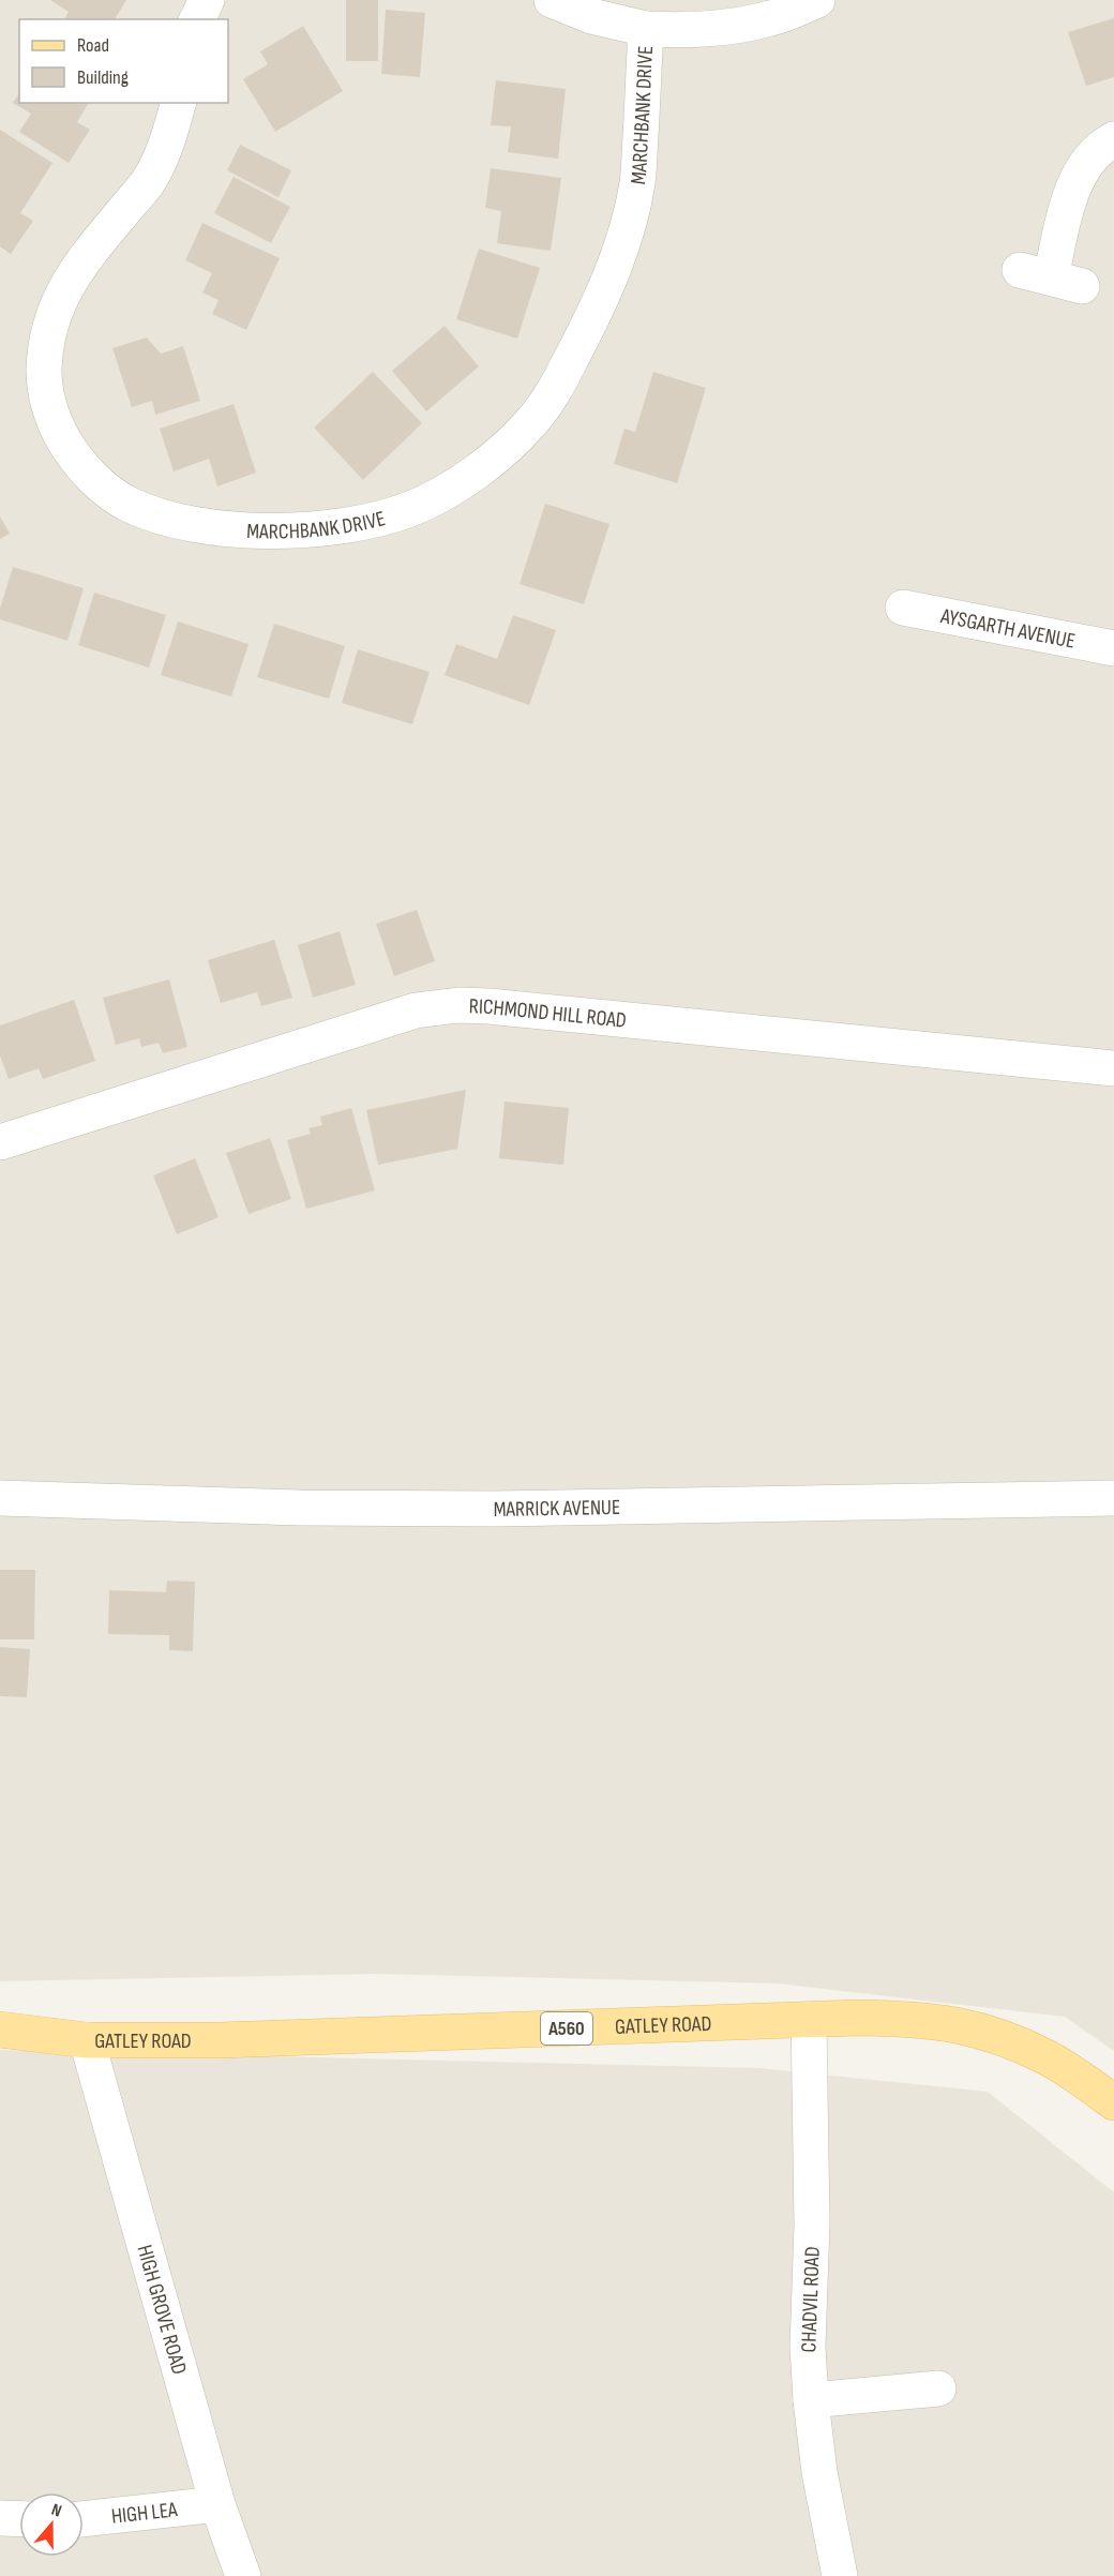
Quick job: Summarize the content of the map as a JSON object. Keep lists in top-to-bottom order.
{
  "streets": {
    "main road": ["GATLEY ROAD", "A560"],
    "street": [
      "MARCHBANK DRIVE",
      "AYSGARTH AVENUE",
      "RICHMOND HILL ROAD",
      "MARRICK AVENUE",
      "CHADVIL ROAD",
      "HIGH GROVE ROAD",
      "HIGH LEA"
    ]
  },
  "crossings": [
    ["GATLEY ROAD", "CHADVIL ROAD"],
    ["GATLEY ROAD", "HIGH GROVE ROAD"],
    ["HIGH GROVE ROAD", "HIGH LEA"]
  ],
  "legend": ["Road", "Building"],
  "north": "top"
}
